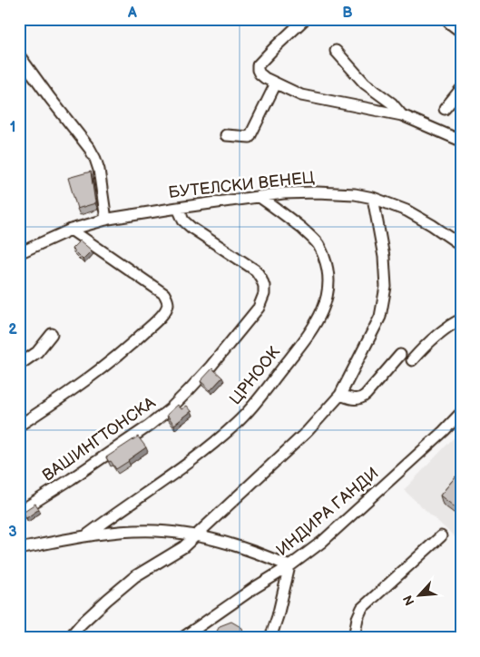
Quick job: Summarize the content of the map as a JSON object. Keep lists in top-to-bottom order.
{
  "streets": {
    "street": [
      "БУТЕЛСКИ ВЕНЕЦ",
      "ЦРНООК",
      "ВАШИНГТОНСКА",
      "ИНДИРА ГАНДИ"
    ]
  },
  "crossings": [
    ["БУТЕЛСКИ ВЕНЕЦ", "ЦРНООК"],
    ["БУТЕЛСКИ ВЕНЕЦ", "ВАШИНГТОНСКА"]
  ],
  "north": "bottom left",
  "grid": {
    "columns": ["A", "B"],
    "rows": ["1", "2", "3"]
  }
}
